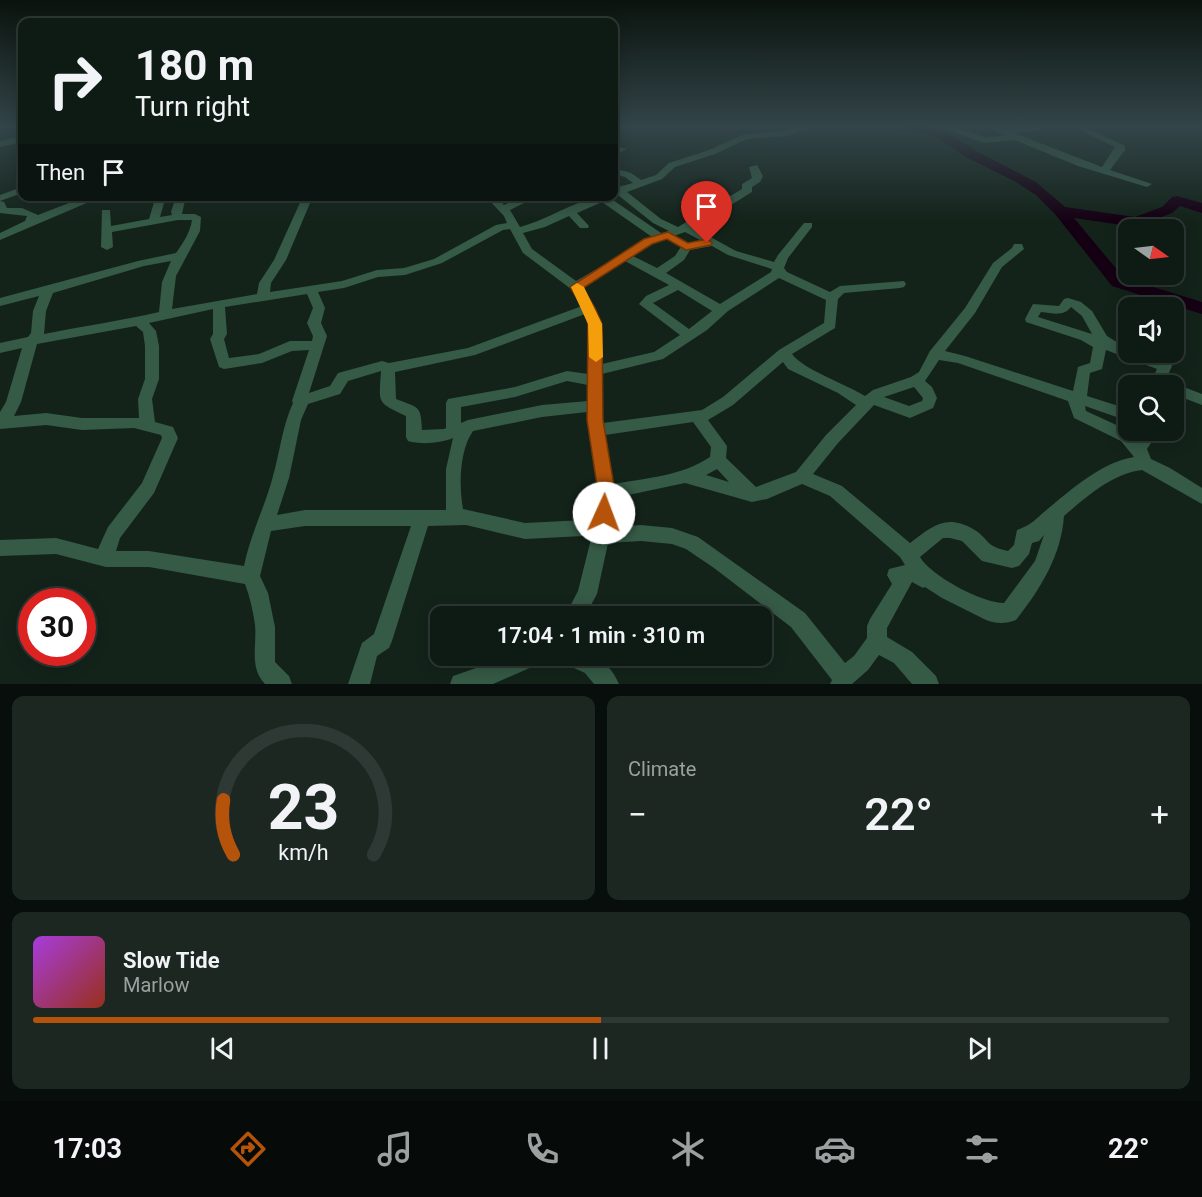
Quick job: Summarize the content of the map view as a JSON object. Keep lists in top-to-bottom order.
{
  "north": "right",
  "page": {
    "turn": ["180 m", "Turn right"],
    "then": "Then",
    "limit": "30",
    "trip": "17:04 · 1 min · 310 m",
    "tile": "Climate",
    "heat": ["−", "22°", "+"],
    "song": ["Slow Tide", "Marlow"],
    "tabs": ["17:03", "22°"],
    "gauge": ["23", "km/h"]
  }
}
